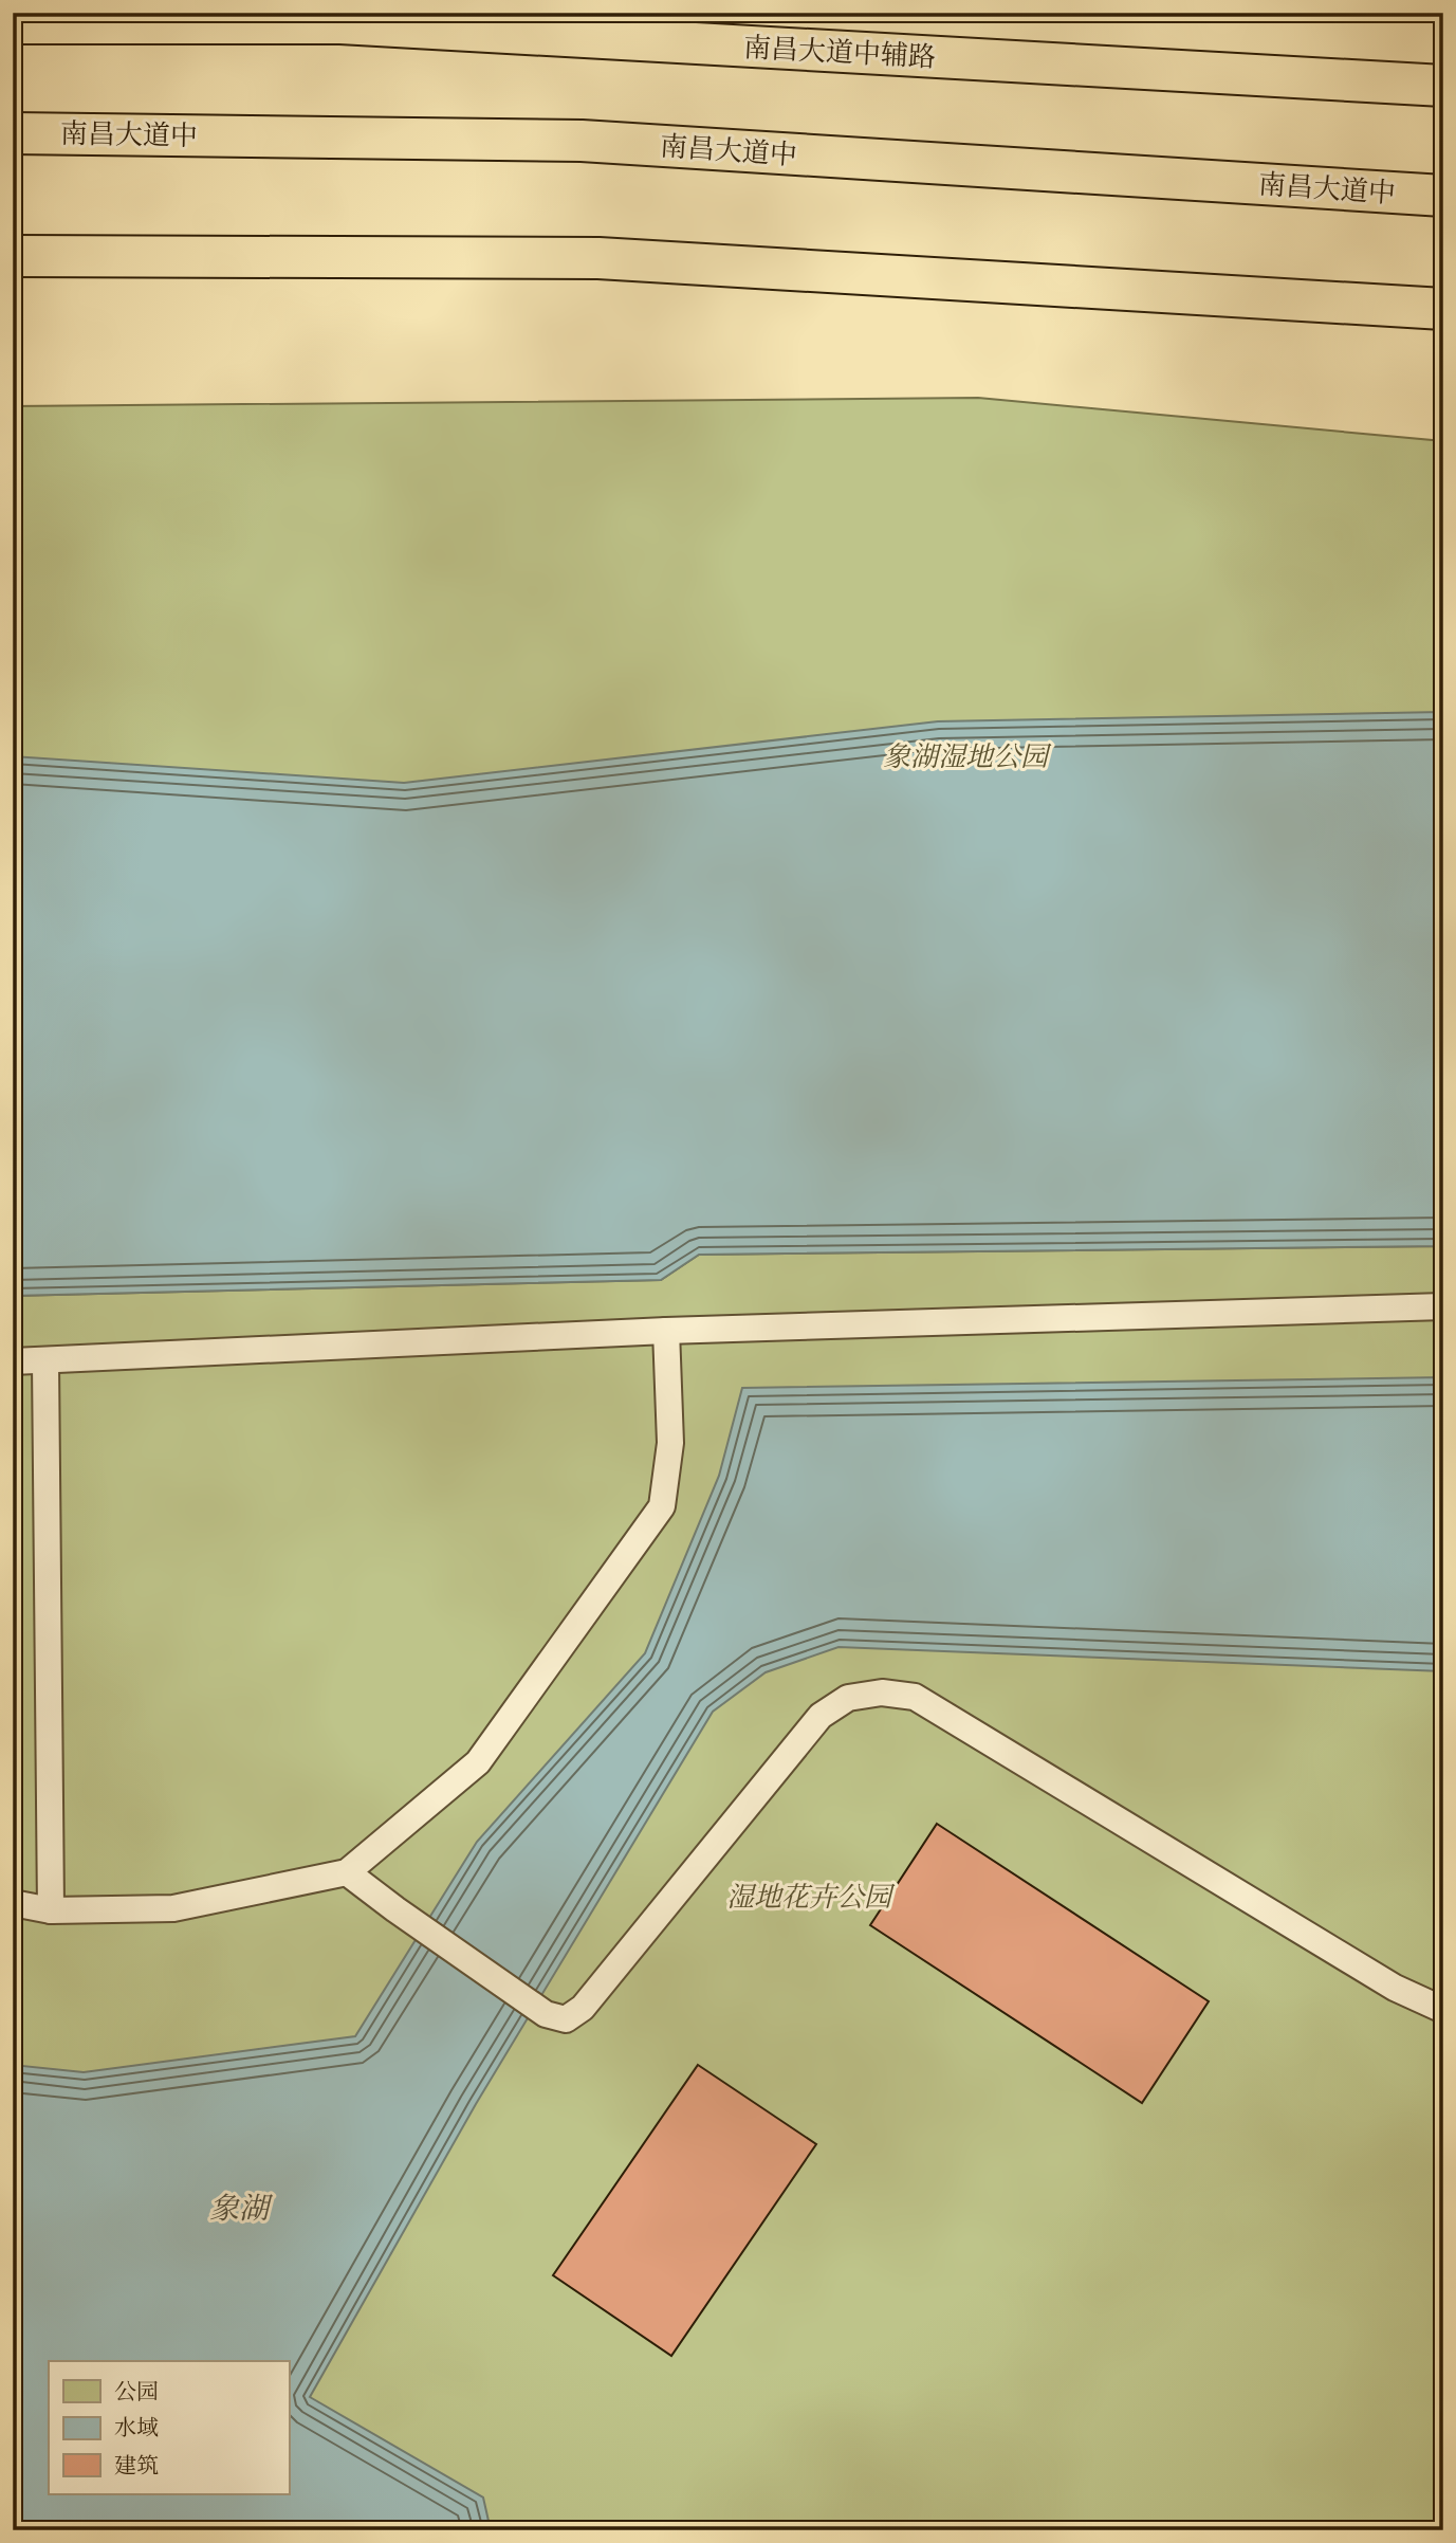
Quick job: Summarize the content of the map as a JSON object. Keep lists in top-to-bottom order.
{
  "streets": {
    "highway": ["南昌大道中辅路", "南昌大道中"]
  },
  "water": ["象湖"],
  "parks": ["象湖湿地公园", "湿地花卉公园"],
  "legend": ["公园", "水域", "建筑"]
}
